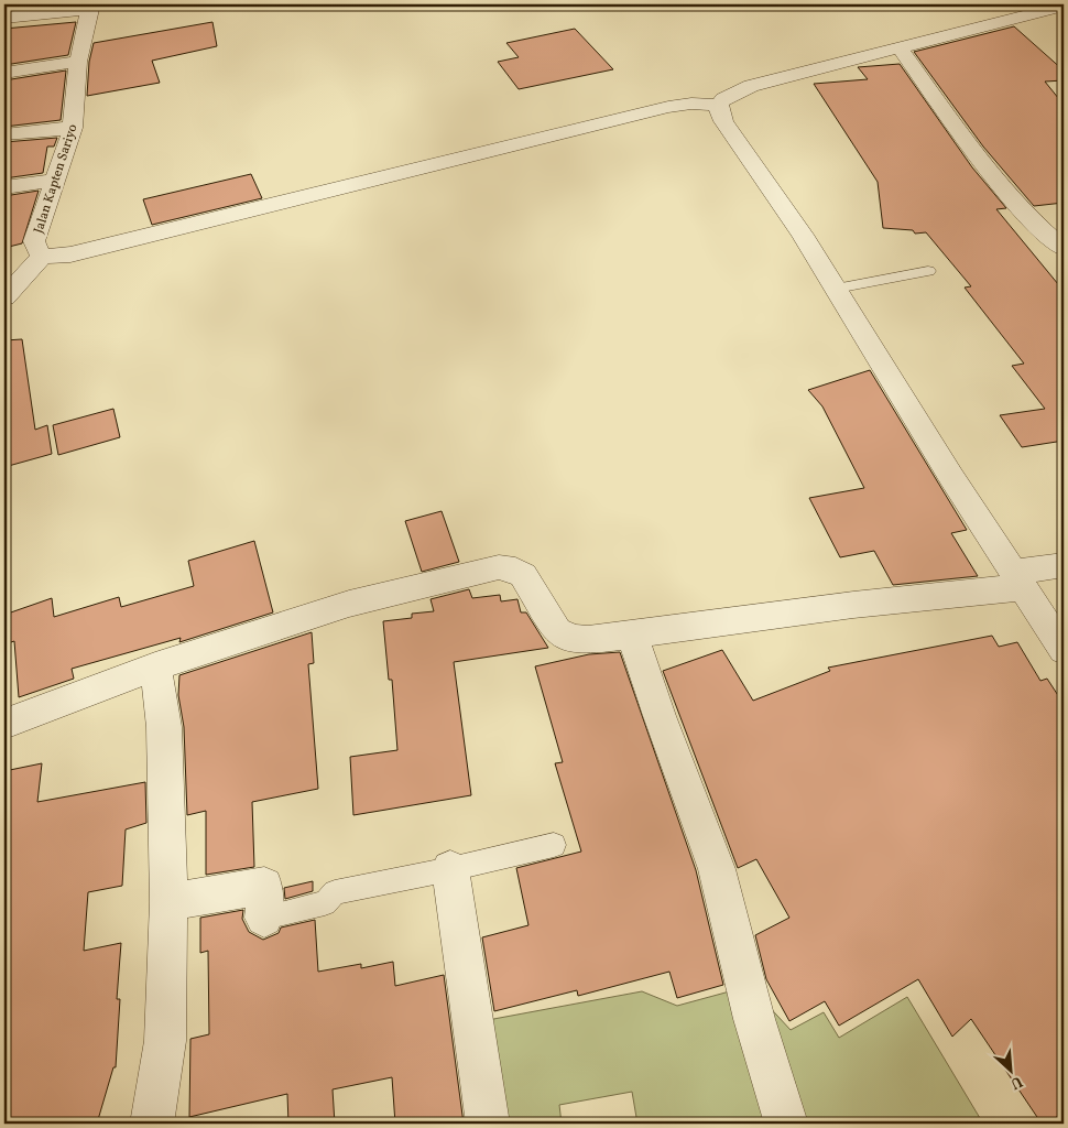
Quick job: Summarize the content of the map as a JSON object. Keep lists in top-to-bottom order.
{
  "streets": {
    "street": ["Jalan Kapten Sariyo"]
  },
  "north": "bottom right"
}
